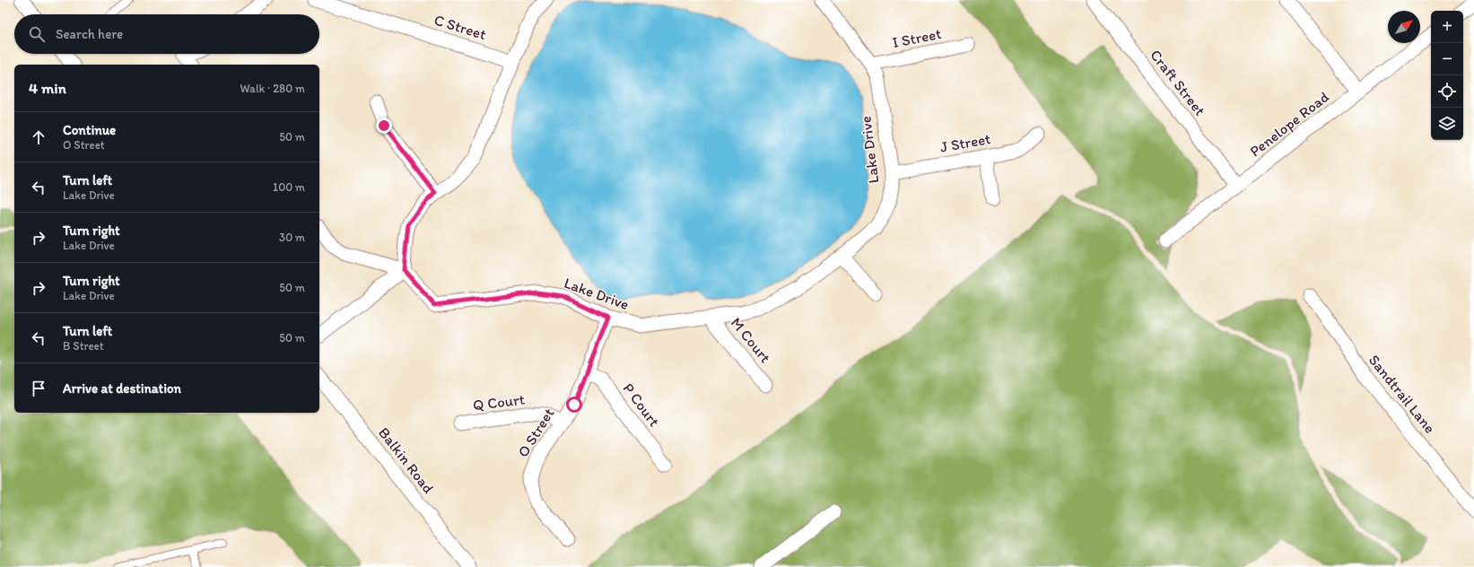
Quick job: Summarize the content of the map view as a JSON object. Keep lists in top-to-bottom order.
{
  "streets": {
    "street": [
      "C Street",
      "I Street",
      "Craft Street",
      "Penelope Road",
      "J Street",
      "Lake Drive",
      "M Court",
      "Sandtrail Lane",
      "Q Court",
      "P Court",
      "O Street",
      "Balkin Road"
    ]
  },
  "crossings": [
    ["I Street", "Lake Drive"],
    ["Craft Street", "Penelope Road"],
    ["J Street", "Lake Drive"],
    ["Lake Drive", "M Court"],
    ["Lake Drive", "O Street"],
    ["Q Court", "O Street"],
    ["P Court", "O Street"]
  ],
  "north": "top right",
  "page": {
    "map_buttons": ["+", "−"],
    "search": "Search here",
    "heading": ["4 min", "Walk · 280 m"],
    "list": [
      ["Continue", "O Street", "50 m"],
      ["Turn left", "Lake Drive", "100 m"],
      ["Turn right", "Lake Drive", "30 m"],
      ["Turn right", "Lake Drive", "50 m"],
      ["Turn left", "B Street", "50 m"],
      "Arrive at destination"
    ]
  }
}
